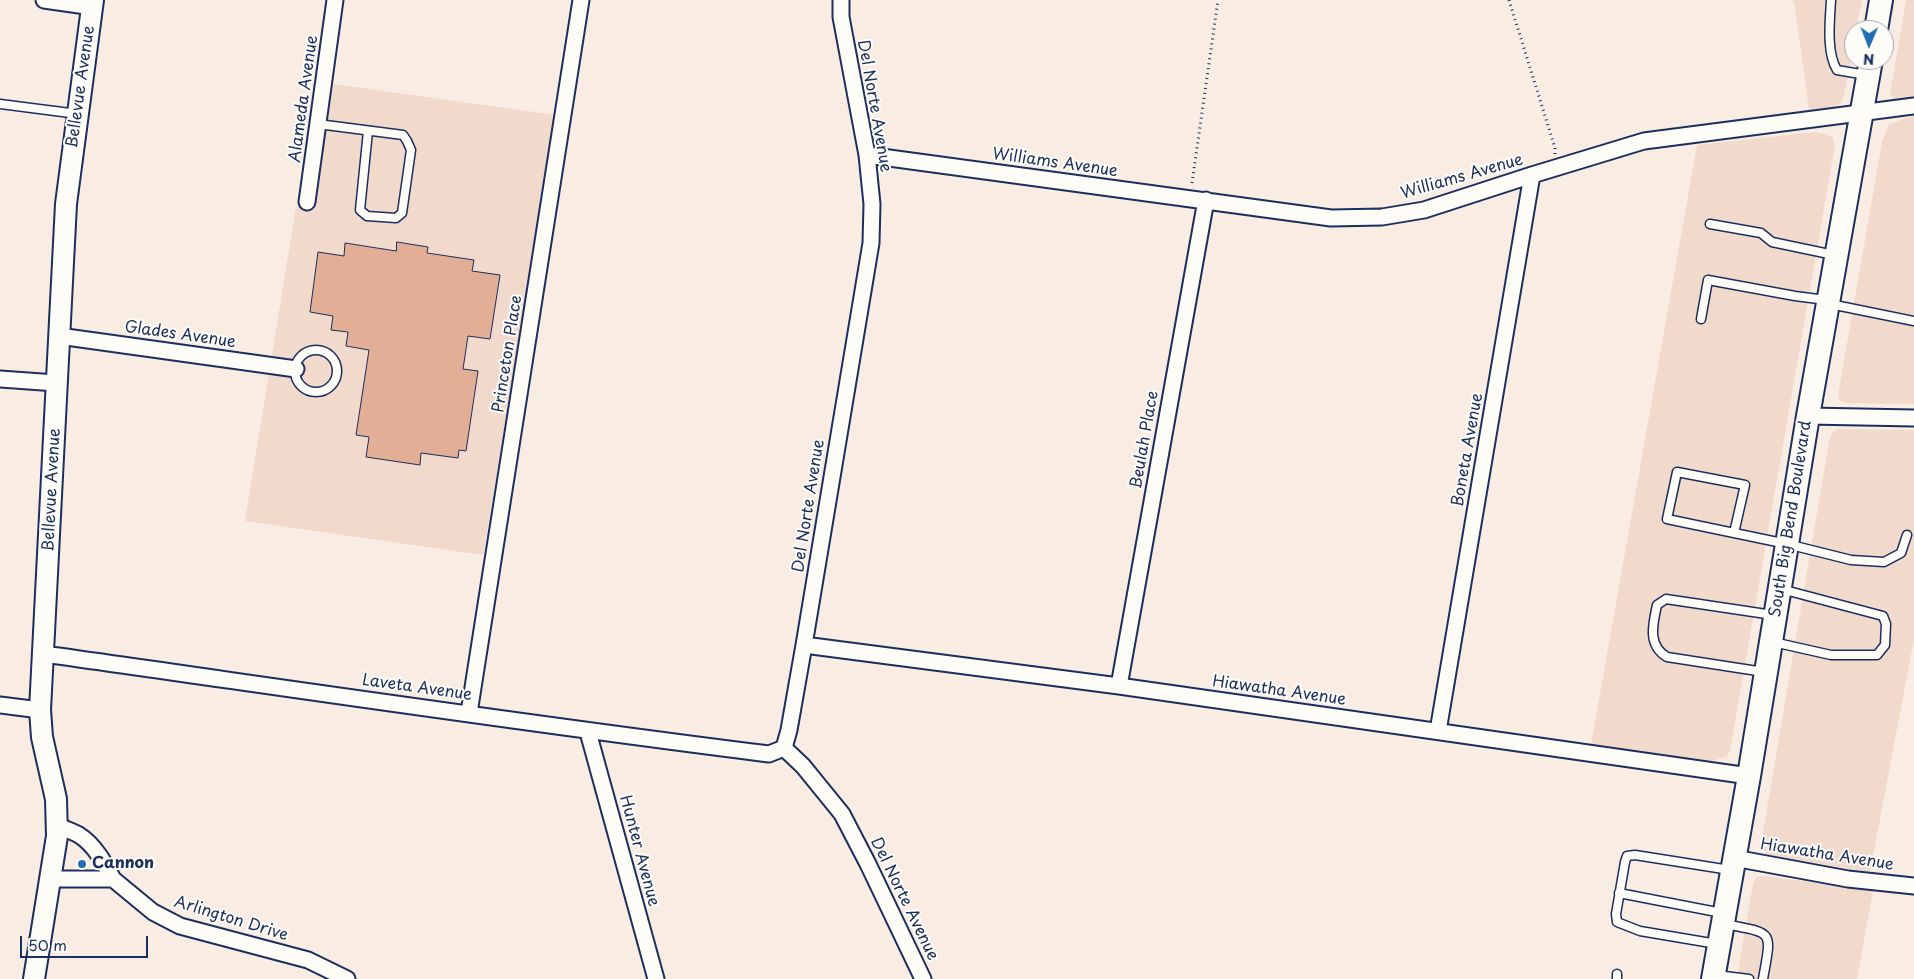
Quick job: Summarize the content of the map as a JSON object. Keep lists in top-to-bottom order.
{
  "streets": {
    "main road": ["South Big Bend Boulevard"],
    "street": [
      "Bellevue Avenue",
      "Alameda Avenue",
      "Del Norte Avenue",
      "Williams Avenue",
      "Glades Avenue",
      "Princeton Place",
      "Beulah Place",
      "Boneta Avenue",
      "Laveta Avenue",
      "Hiawatha Avenue",
      "Hunter Avenue",
      "Arlington Drive"
    ]
  },
  "crossings": [
    ["Bellevue Avenue", "Glades Avenue"],
    ["Bellevue Avenue", "Laveta Avenue"],
    ["Bellevue Avenue", "Arlington Drive"],
    ["Del Norte Avenue", "Williams Avenue"],
    ["Del Norte Avenue", "Laveta Avenue"],
    ["Del Norte Avenue", "Hiawatha Avenue"],
    ["Williams Avenue", "Beulah Place"],
    ["Williams Avenue", "Boneta Avenue"],
    ["Williams Avenue", "South Big Bend Boulevard"],
    ["Princeton Place", "Laveta Avenue"],
    ["Beulah Place", "Hiawatha Avenue"],
    ["Boneta Avenue", "Hiawatha Avenue"],
    ["South Big Bend Boulevard", "Hiawatha Avenue"],
    ["Laveta Avenue", "Hunter Avenue"]
  ],
  "places": ["Cannon"],
  "scale_bar": "50 m",
  "north": "bottom"
}
